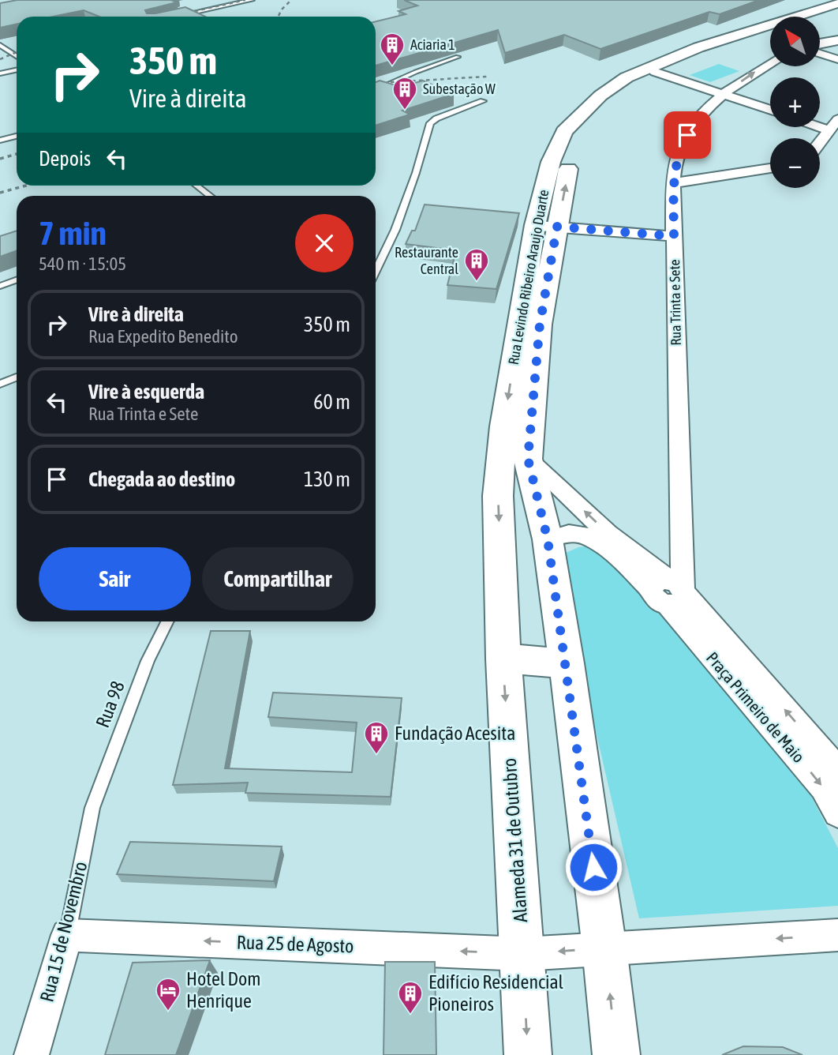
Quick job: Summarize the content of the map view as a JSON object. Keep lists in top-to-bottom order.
{
  "streets": {
    "main road": ["Alameda 31 de Outubro"],
    "street": [
      "Rua Trinta e Sete",
      "Praça Primeiro de Maio",
      "Rua 15 de Novembro",
      "Rua 25 de Agosto"
    ],
    "lane": ["Rua 98"]
  },
  "crossings": [
    ["Rua Trinta e Sete", "Praça Primeiro de Maio"],
    ["Rua 98", "Rua 15 de Novembro"],
    ["Praça Primeiro de Maio", "Alameda 31 de Outubro"],
    ["Alameda 31 de Outubro", "Rua 25 de Agosto"],
    ["Rua 15 de Novembro", "Rua 25 de Agosto"]
  ],
  "one_way": ["Rua 25 de Agosto"],
  "places": {
    "building": [
      "Aciaria 1",
      "Subestação W",
      "Restaurante Central",
      "Fundação Acesita",
      "Edifício Residencial Pioneiros"
    ],
    "hotel": ["Hotel Dom Henrique"]
  },
  "north": "top left",
  "page": {
    "map_buttons": ["+", "−"],
    "turn": ["350 m", "Vire à direita"],
    "then": "Depois",
    "heading": ["7 min", "540 m · 15:05"],
    "list": [
      {
        "name": "Vire à direita",
        "note": "Rua Expedito Benedito",
        "value": "350 m"
      },
      {
        "name": "Vire à esquerda",
        "note": "Rua Trinta e Sete",
        "value": "60 m"
      },
      {
        "name": "Chegada ao destino",
        "value": "130 m"
      }
    ],
    "buttons": ["Sair", "Compartilhar"]
  }
}
